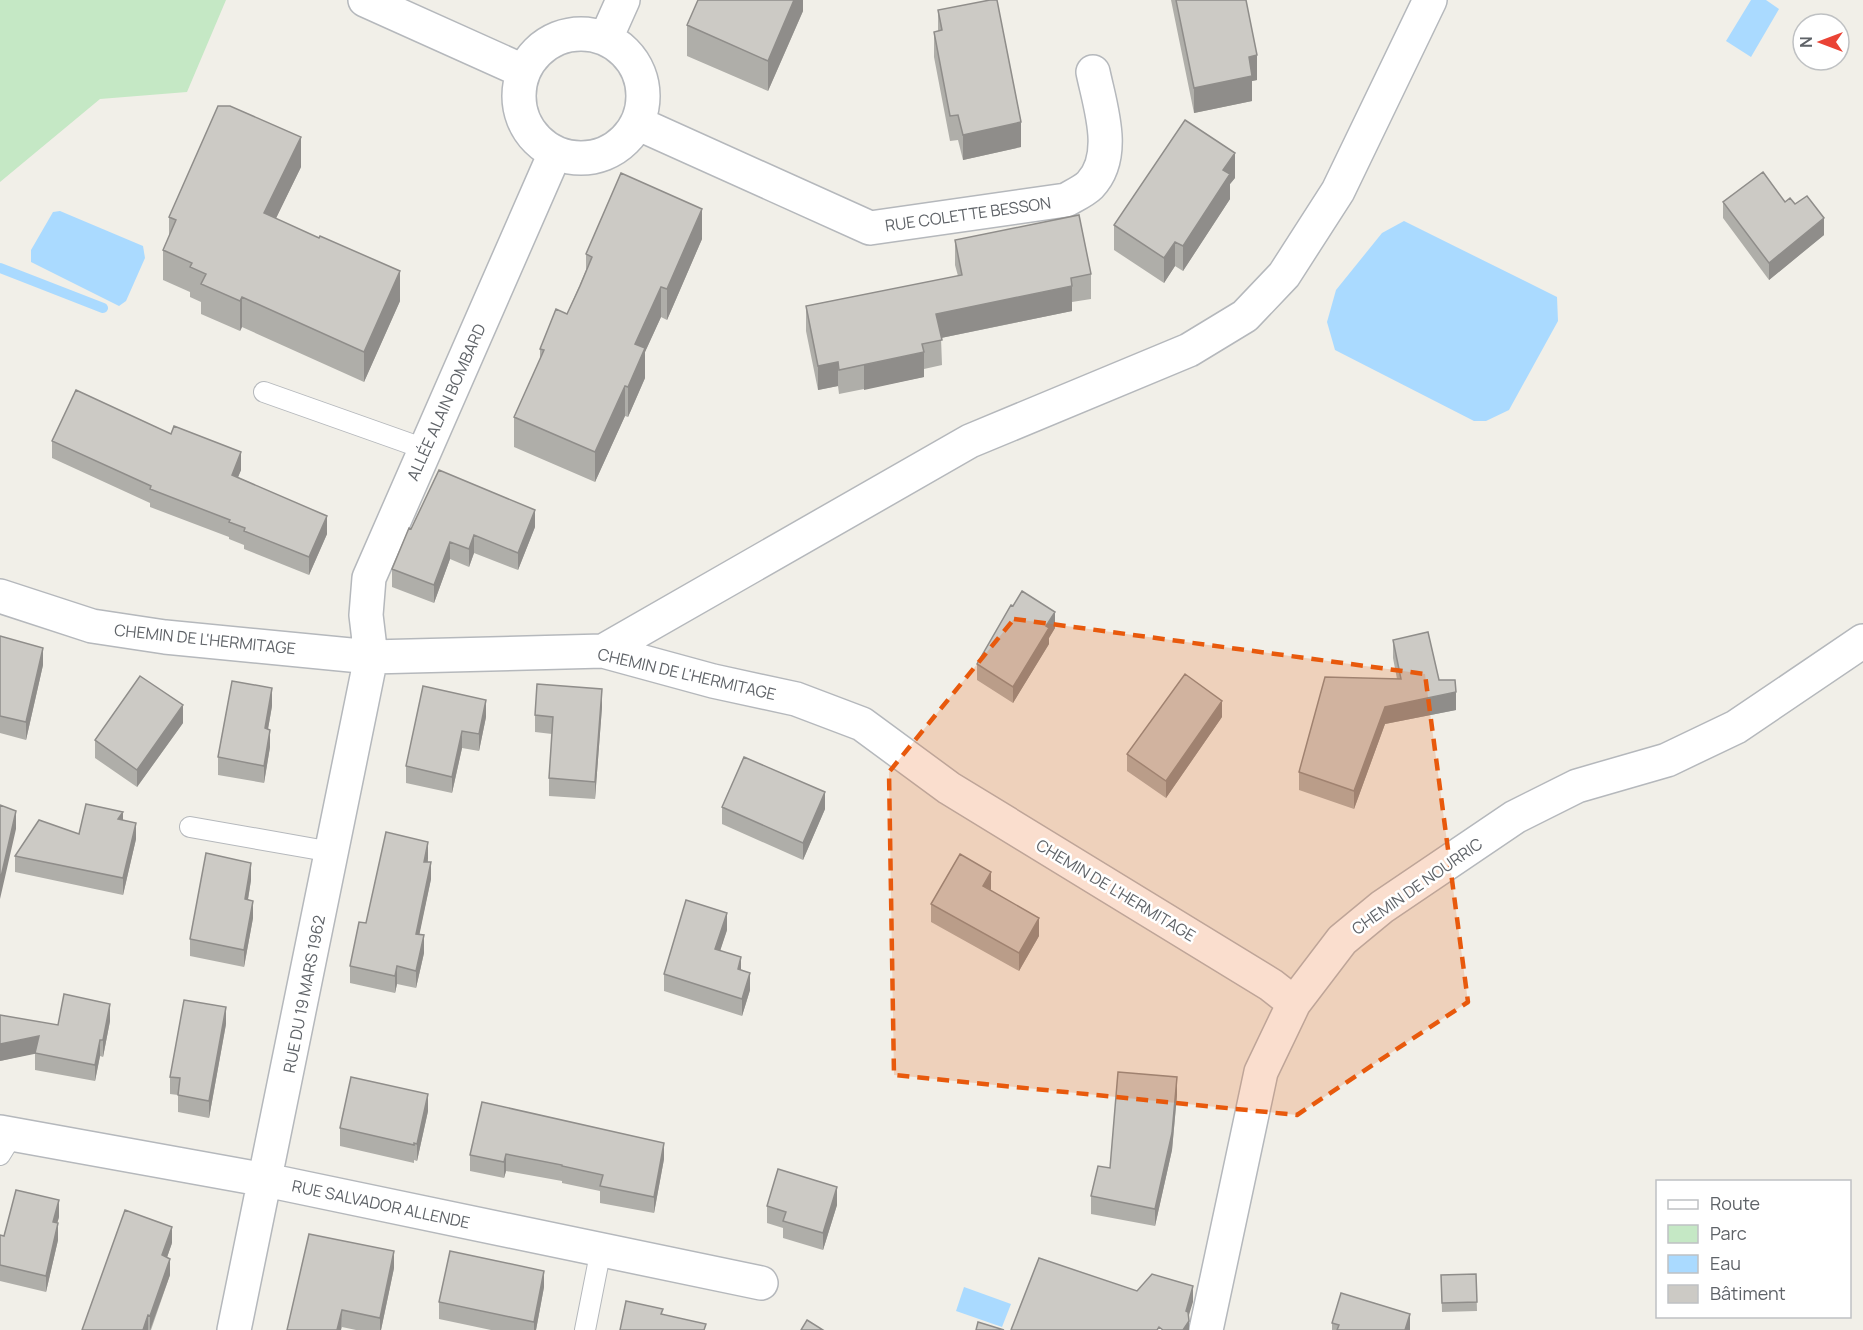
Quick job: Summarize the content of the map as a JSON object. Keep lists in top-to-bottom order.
{
  "streets": {
    "street": [
      "RUE COLETTE BESSON",
      "ALLÉE ALAIN BOMBARD",
      "CHEMIN DE L'HERMITAGE",
      "CHEMIN DE NOURRIC",
      "RUE DU 19 MARS 1962",
      "RUE SALVADOR ALLENDE"
    ]
  },
  "crossings": [
    ["RUE COLETTE BESSON", "ALLÉE ALAIN BOMBARD"],
    ["ALLÉE ALAIN BOMBARD", "CHEMIN DE L'HERMITAGE"],
    ["ALLÉE ALAIN BOMBARD", "RUE DU 19 MARS 1962"],
    ["CHEMIN DE L'HERMITAGE", "CHEMIN DE NOURRIC"],
    ["CHEMIN DE L'HERMITAGE", "RUE DU 19 MARS 1962"],
    ["RUE DU 19 MARS 1962", "RUE SALVADOR ALLENDE"]
  ],
  "legend": [
    "Route",
    "Parc",
    "Eau",
    "Bâtiment"
  ],
  "north": "left"
}
